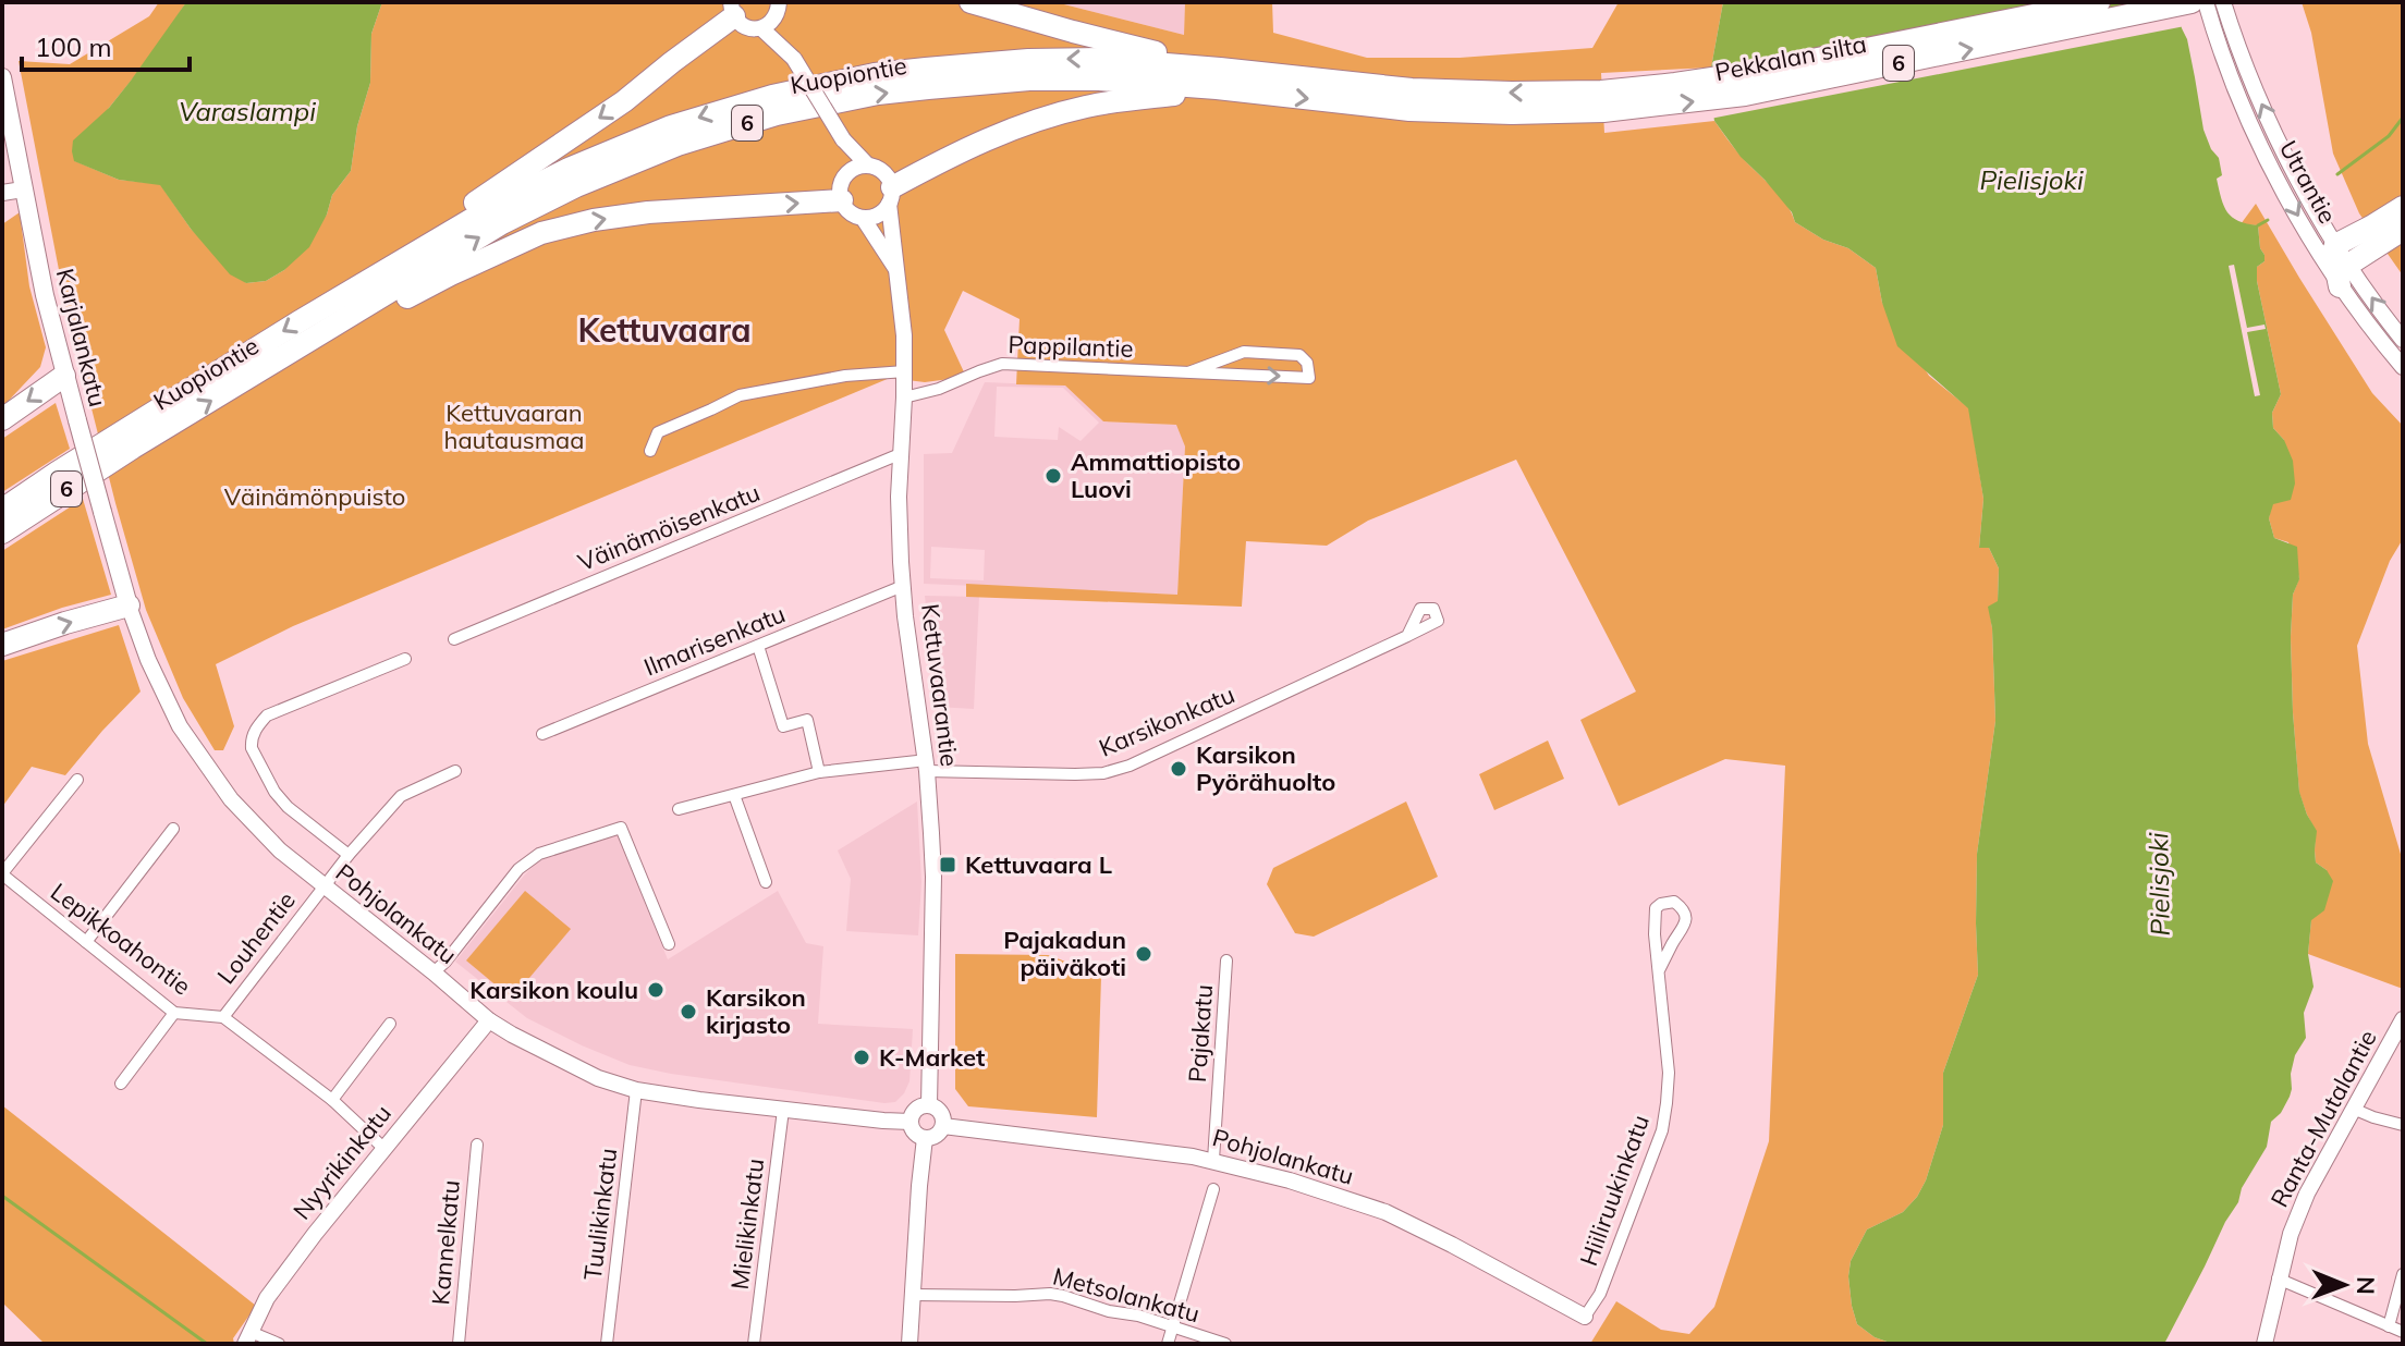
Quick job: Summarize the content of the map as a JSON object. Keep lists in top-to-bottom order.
{
  "streets": {
    "highway": ["Pekkalan silta", "6", "Kuopiontie"],
    "main road": ["Karjalankatu"],
    "street": [
      "Utrantie",
      "Pappilantie",
      "Väinämöisenkatu",
      "Ilmarisenkatu",
      "Kettuvaarantie",
      "Karsikonkatu",
      "Pohjolankatu",
      "Louhentie",
      "Lepikkoahontie",
      "Pajakatu",
      "Ranta-Mutalantie",
      "Nyyrikinkatu",
      "Hiiliruukinkatu",
      "Tuulikinkatu",
      "Mielikinkatu",
      "Kannelkatu",
      "Metsolankatu"
    ]
  },
  "crossings": [
    ["Pekkalan silta", "Kuopiontie"],
    ["Karjalankatu", "Pohjolankatu"],
    ["Pappilantie", "Kettuvaarantie"],
    ["Väinämöisenkatu", "Kettuvaarantie"],
    ["Ilmarisenkatu", "Kettuvaarantie"],
    ["Kettuvaarantie", "Karsikonkatu"],
    ["Kettuvaarantie", "Pohjolankatu"],
    ["Pohjolankatu", "Louhentie"],
    ["Pohjolankatu", "Pajakatu"],
    ["Pohjolankatu", "Nyyrikinkatu"],
    ["Pohjolankatu", "Hiiliruukinkatu"],
    ["Pohjolankatu", "Tuulikinkatu"],
    ["Pohjolankatu", "Mielikinkatu"],
    ["Louhentie", "Lepikkoahontie"]
  ],
  "districts": ["Kettuvaara"],
  "water": ["Varaslampi", "Pielisjoki"],
  "parks": ["Kettuvaaran hautausmaa", "Väinämönpuisto"],
  "places": {
    "other": [
      "Ammattiopisto Luovi",
      "Karsikon Pyörähuolto",
      "Pajakadun päiväkoti",
      "Karsikon koulu",
      "Karsikon kirjasto",
      "K-Market"
    ],
    "transit": ["Kettuvaara L"]
  },
  "scale_bar": "100 m",
  "north": "right"
}
